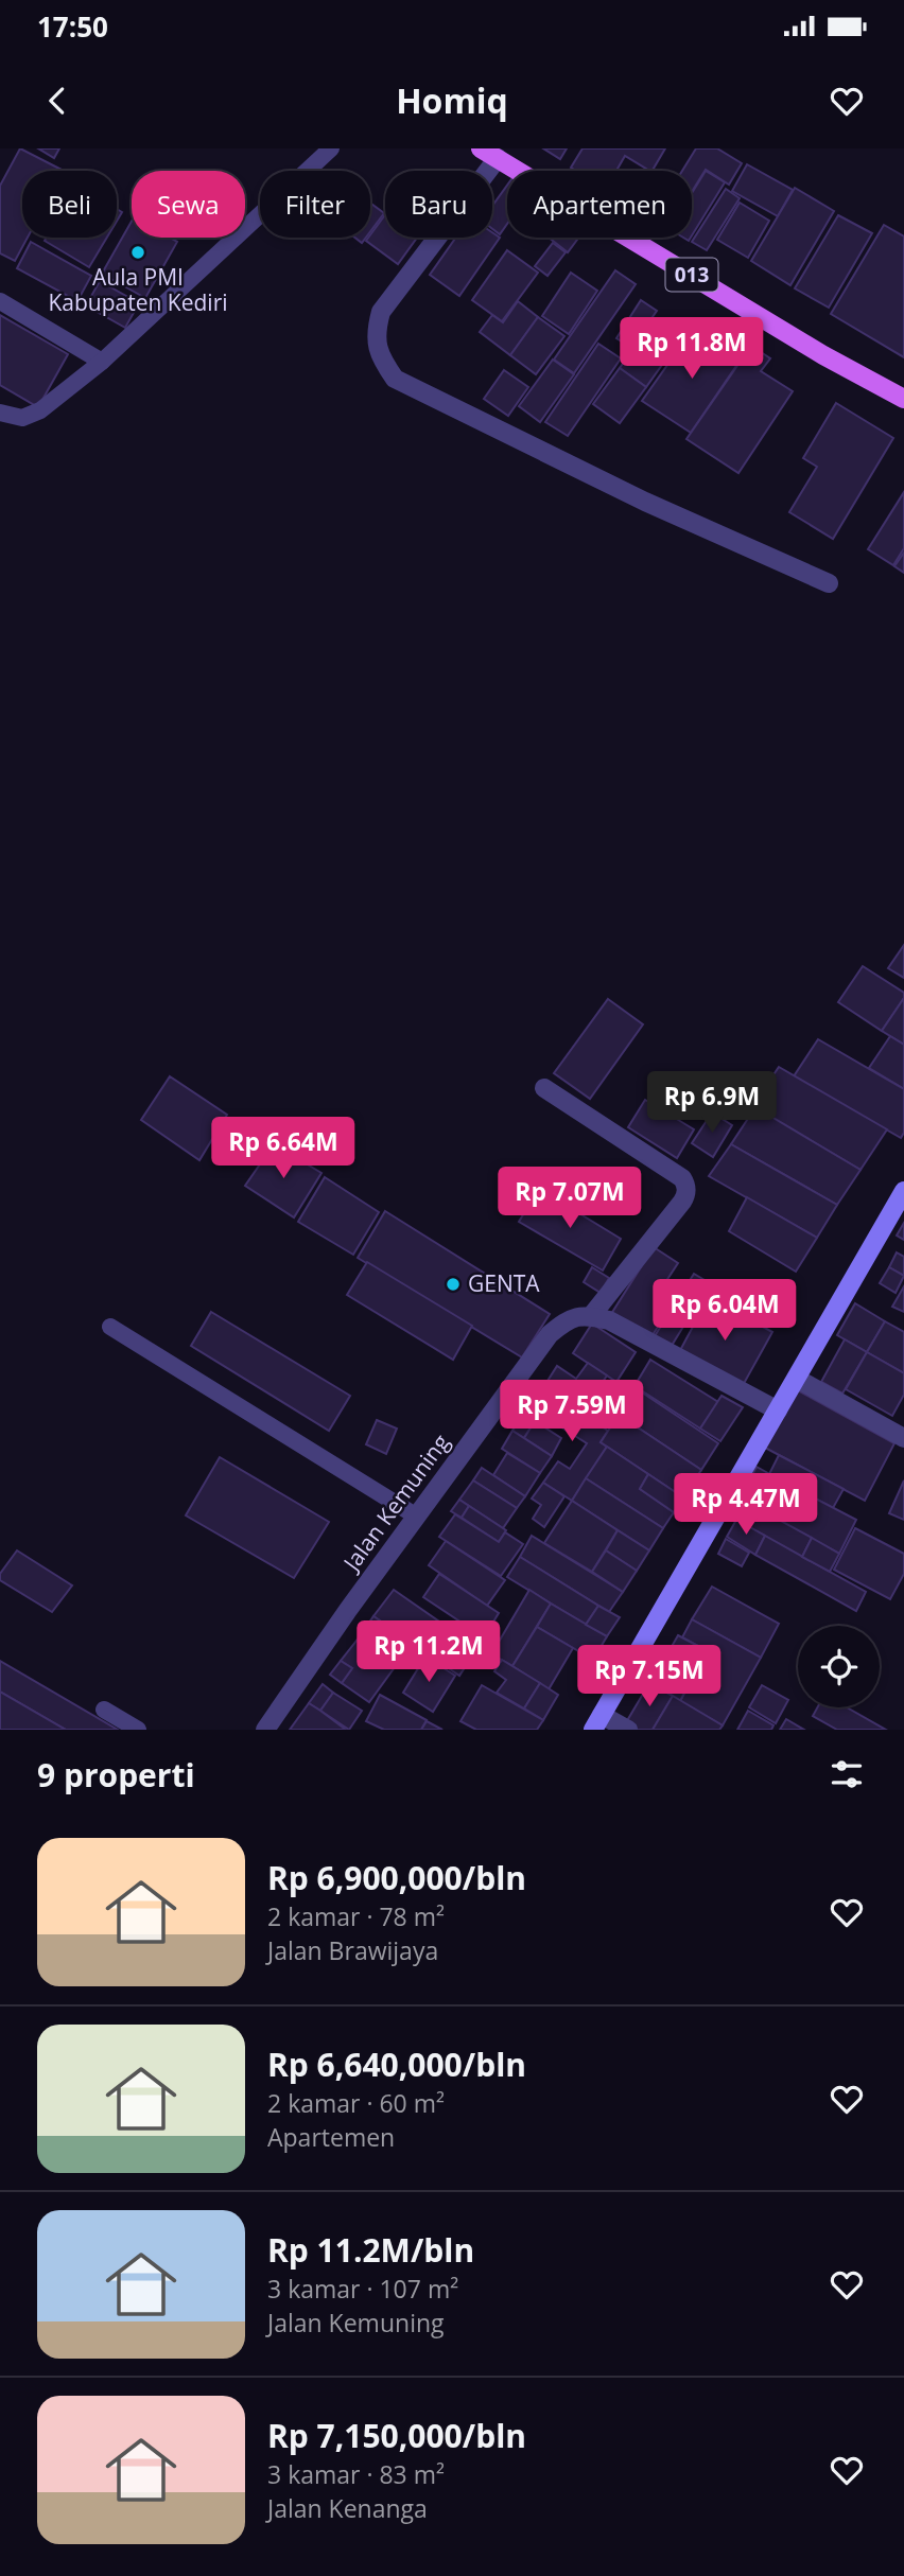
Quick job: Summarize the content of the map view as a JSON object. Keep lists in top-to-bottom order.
{
  "streets": {
    "main road": ["013"],
    "street": ["Jalan Kemuning"]
  },
  "places": ["Aula PMI Kabupaten Kediri", "GENTA"],
  "page": {
    "status": "17:50",
    "header": "Homiq",
    "chip": [
      "Beli",
      "Sewa",
      "Filter",
      "Baru",
      "Apartemen"
    ],
    "price": [
      "Rp 11.8M",
      "Rp 6.9M",
      "Rp 6.64M",
      "Rp 7.07M",
      "Rp 6.04M",
      "Rp 7.59M",
      "Rp 4.47M",
      "Rp 11.2M",
      "Rp 7.15M"
    ],
    "heading": "9 properti",
    "list": [
      {
        "name": "Rp 6,900,000/bln",
        "note": "2 kamar · 78 m² · Jalan Brawijaya"
      },
      {
        "name": "Rp 6,640,000/bln",
        "note": "2 kamar · 60 m² · Apartemen"
      },
      {
        "name": "Rp 11.2M/bln",
        "note": "3 kamar · 107 m² · Jalan Kemuning"
      },
      {
        "name": "Rp 7,150,000/bln",
        "note": "3 kamar · 83 m² · Jalan Kenanga"
      }
    ]
  }
}
